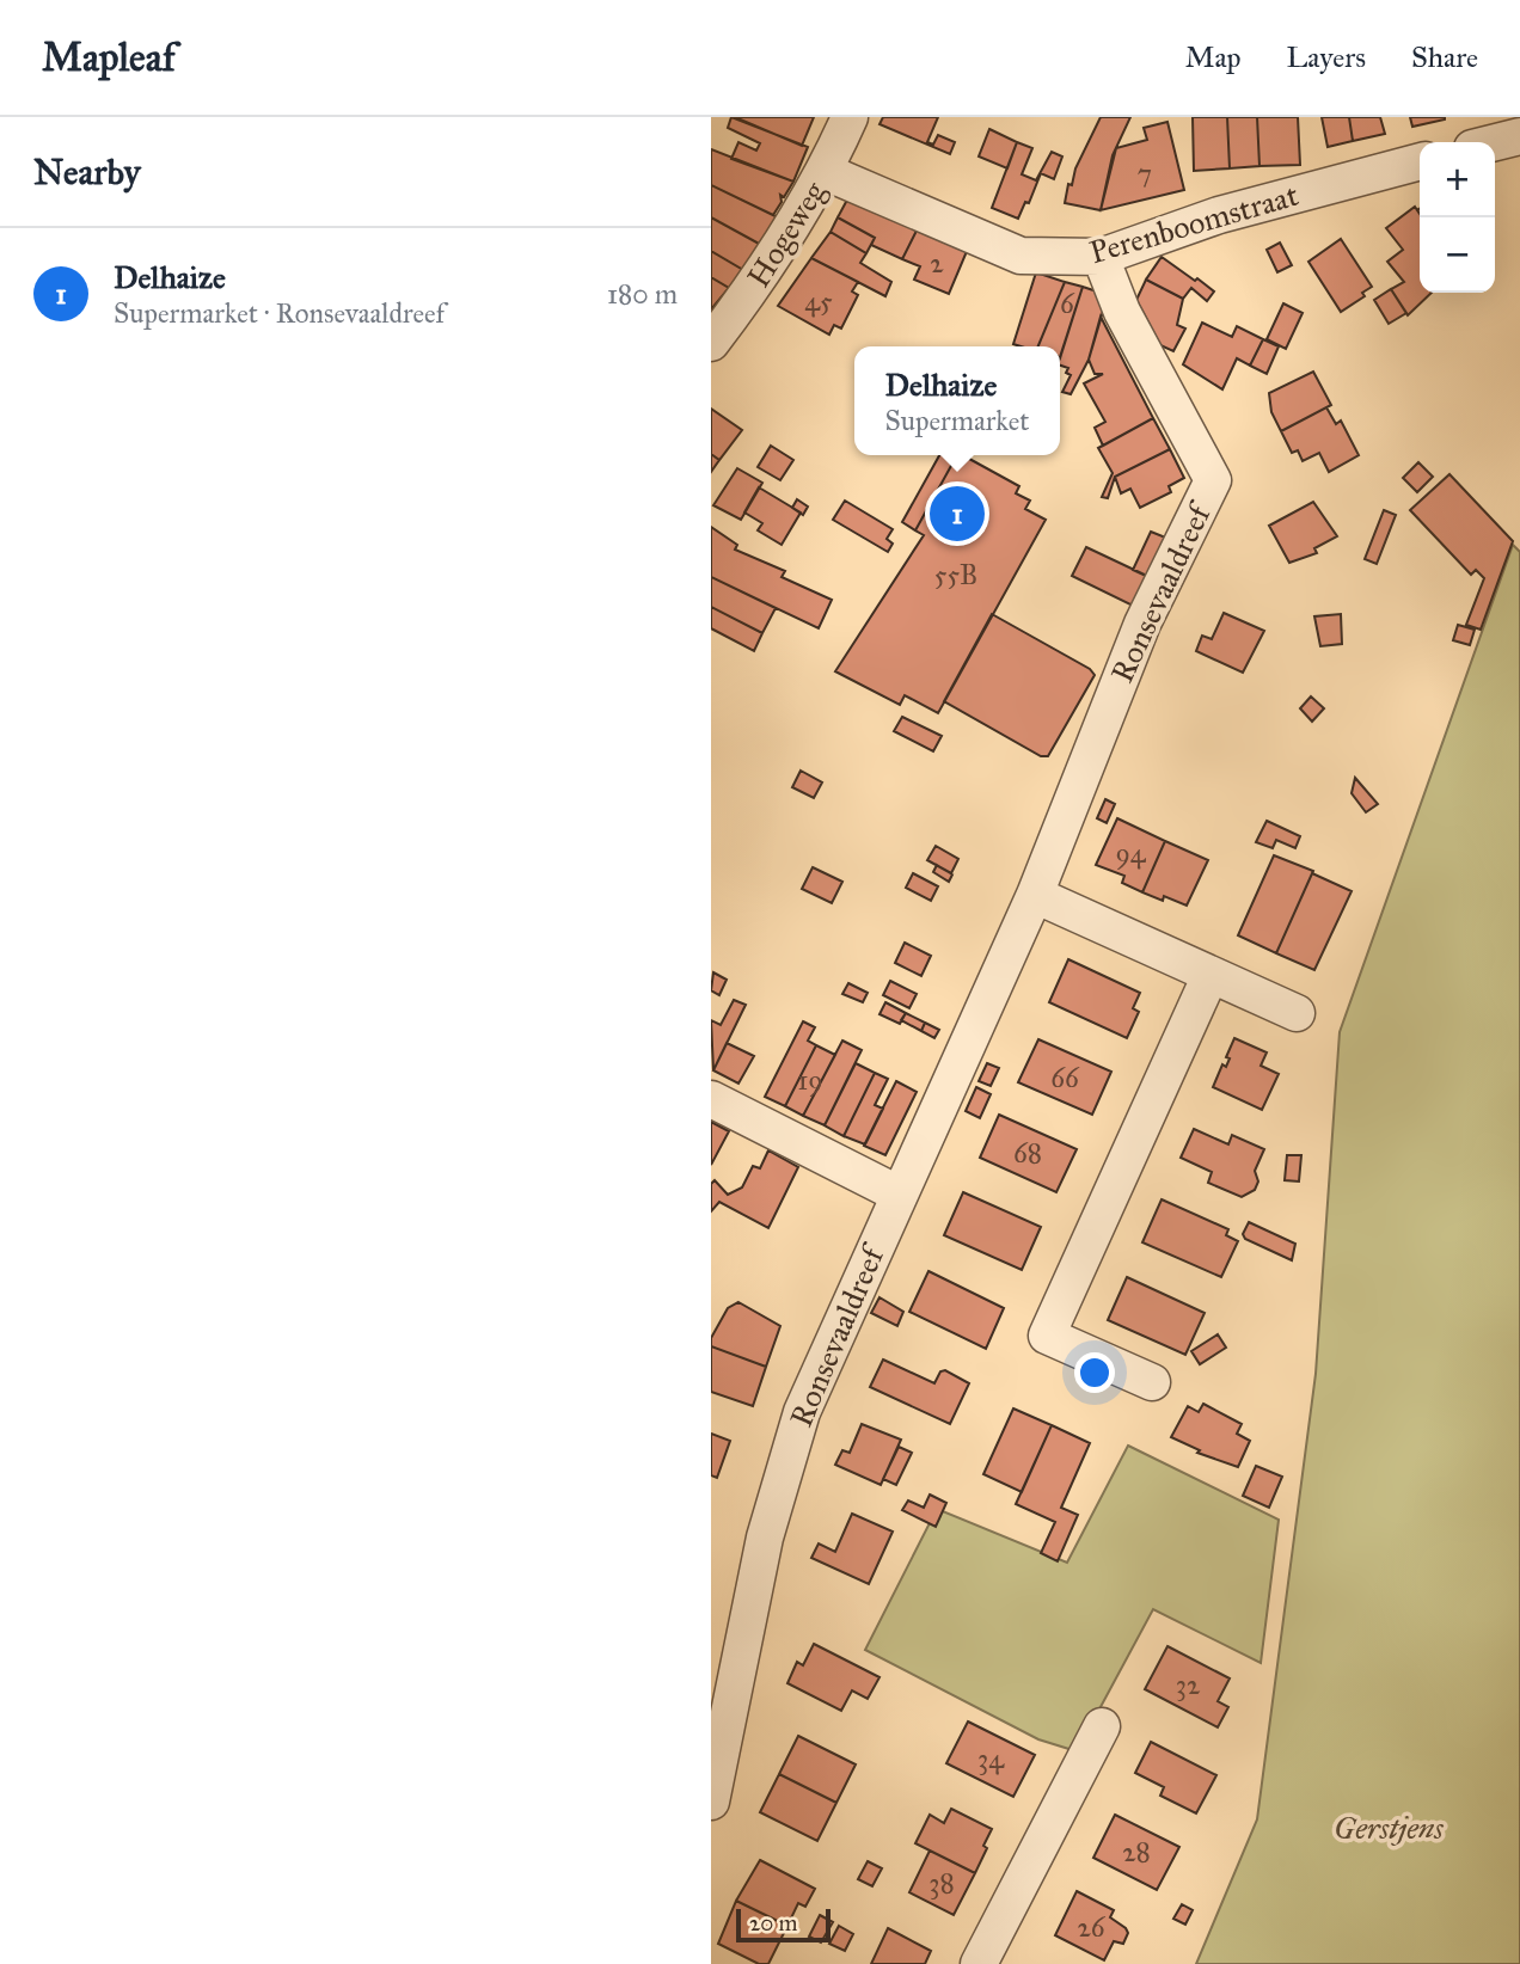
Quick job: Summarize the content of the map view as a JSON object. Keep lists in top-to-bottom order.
{
  "streets": {
    "street": ["Perenboomstraat", "Hogeweg", "Ronsevaaldreef"]
  },
  "crossings": [
    ["Perenboomstraat", "Hogeweg"],
    ["Perenboomstraat", "Ronsevaaldreef"]
  ],
  "parks": ["Gerstjens"],
  "house_numbers": [
    "7",
    "2",
    "45",
    "6",
    "55B",
    "94",
    "66",
    "19",
    "68",
    "32",
    "34",
    "28",
    "38",
    "26"
  ],
  "scale_bar": "20 m",
  "page": {
    "header": "Mapleaf",
    "nav": ["Map", "Layers", "Share"],
    "heading": "Nearby",
    "map_buttons": ["+", "−"],
    "list": [
      {
        "mark": "1",
        "name": "Delhaize",
        "note": "Supermarket · Ronsevaaldreef",
        "value": "180 m"
      }
    ],
    "popup": ["Delhaize", "Supermarket"],
    "pins": "1",
    "scale": "20 m"
  }
}
